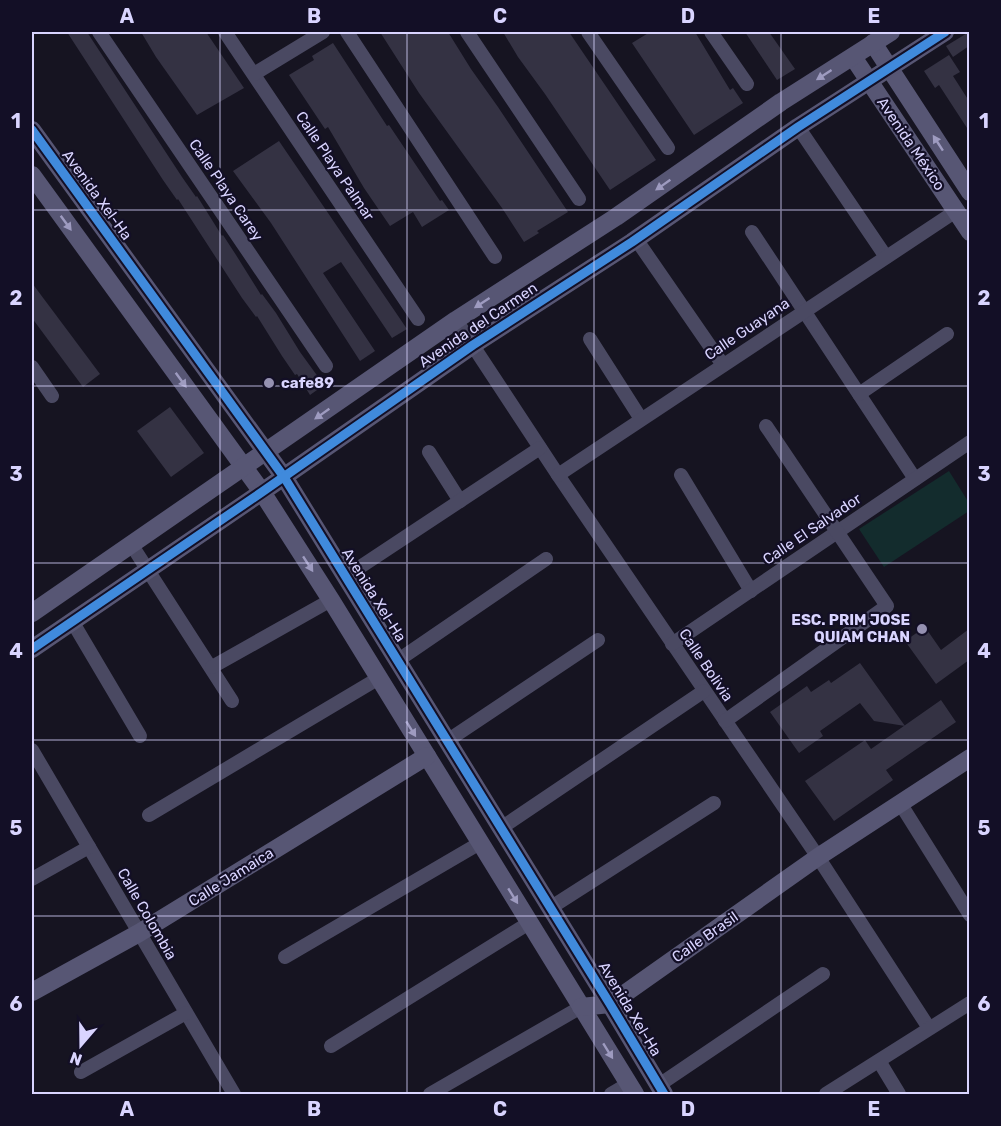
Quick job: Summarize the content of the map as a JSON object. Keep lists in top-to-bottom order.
{
  "streets": {
    "street": [
      "Avenida México",
      "Calle Playa Palmar",
      "Calle Playa Carey",
      "Avenida Xel-Ha",
      "Avenida del Carmen",
      "Calle Guayana",
      "Calle El Salvador",
      "Calle Bolivia",
      "Calle Jamaica",
      "Calle Colombia",
      "Calle Brasil"
    ]
  },
  "crossings": [
    ["Avenida México", "Avenida del Carmen"],
    ["Avenida México", "Calle Guayana"],
    ["Avenida Xel-Ha", "Avenida del Carmen"],
    ["Avenida Xel-Ha", "Calle Brasil"],
    ["Avenida del Carmen", "Calle Bolivia"],
    ["Calle Guayana", "Calle Bolivia"],
    ["Calle El Salvador", "Calle Bolivia"],
    ["Calle Bolivia", "Calle Brasil"],
    ["Calle Jamaica", "Calle Colombia"]
  ],
  "places": ["cafe89", "ESC. PRIM JOSE QUIAM CHAN"],
  "north": "bottom",
  "grid": {
    "columns": [
      "A",
      "B",
      "C",
      "D",
      "E"
    ],
    "rows": [
      "1",
      "2",
      "3",
      "4",
      "5",
      "6"
    ]
  }
}
